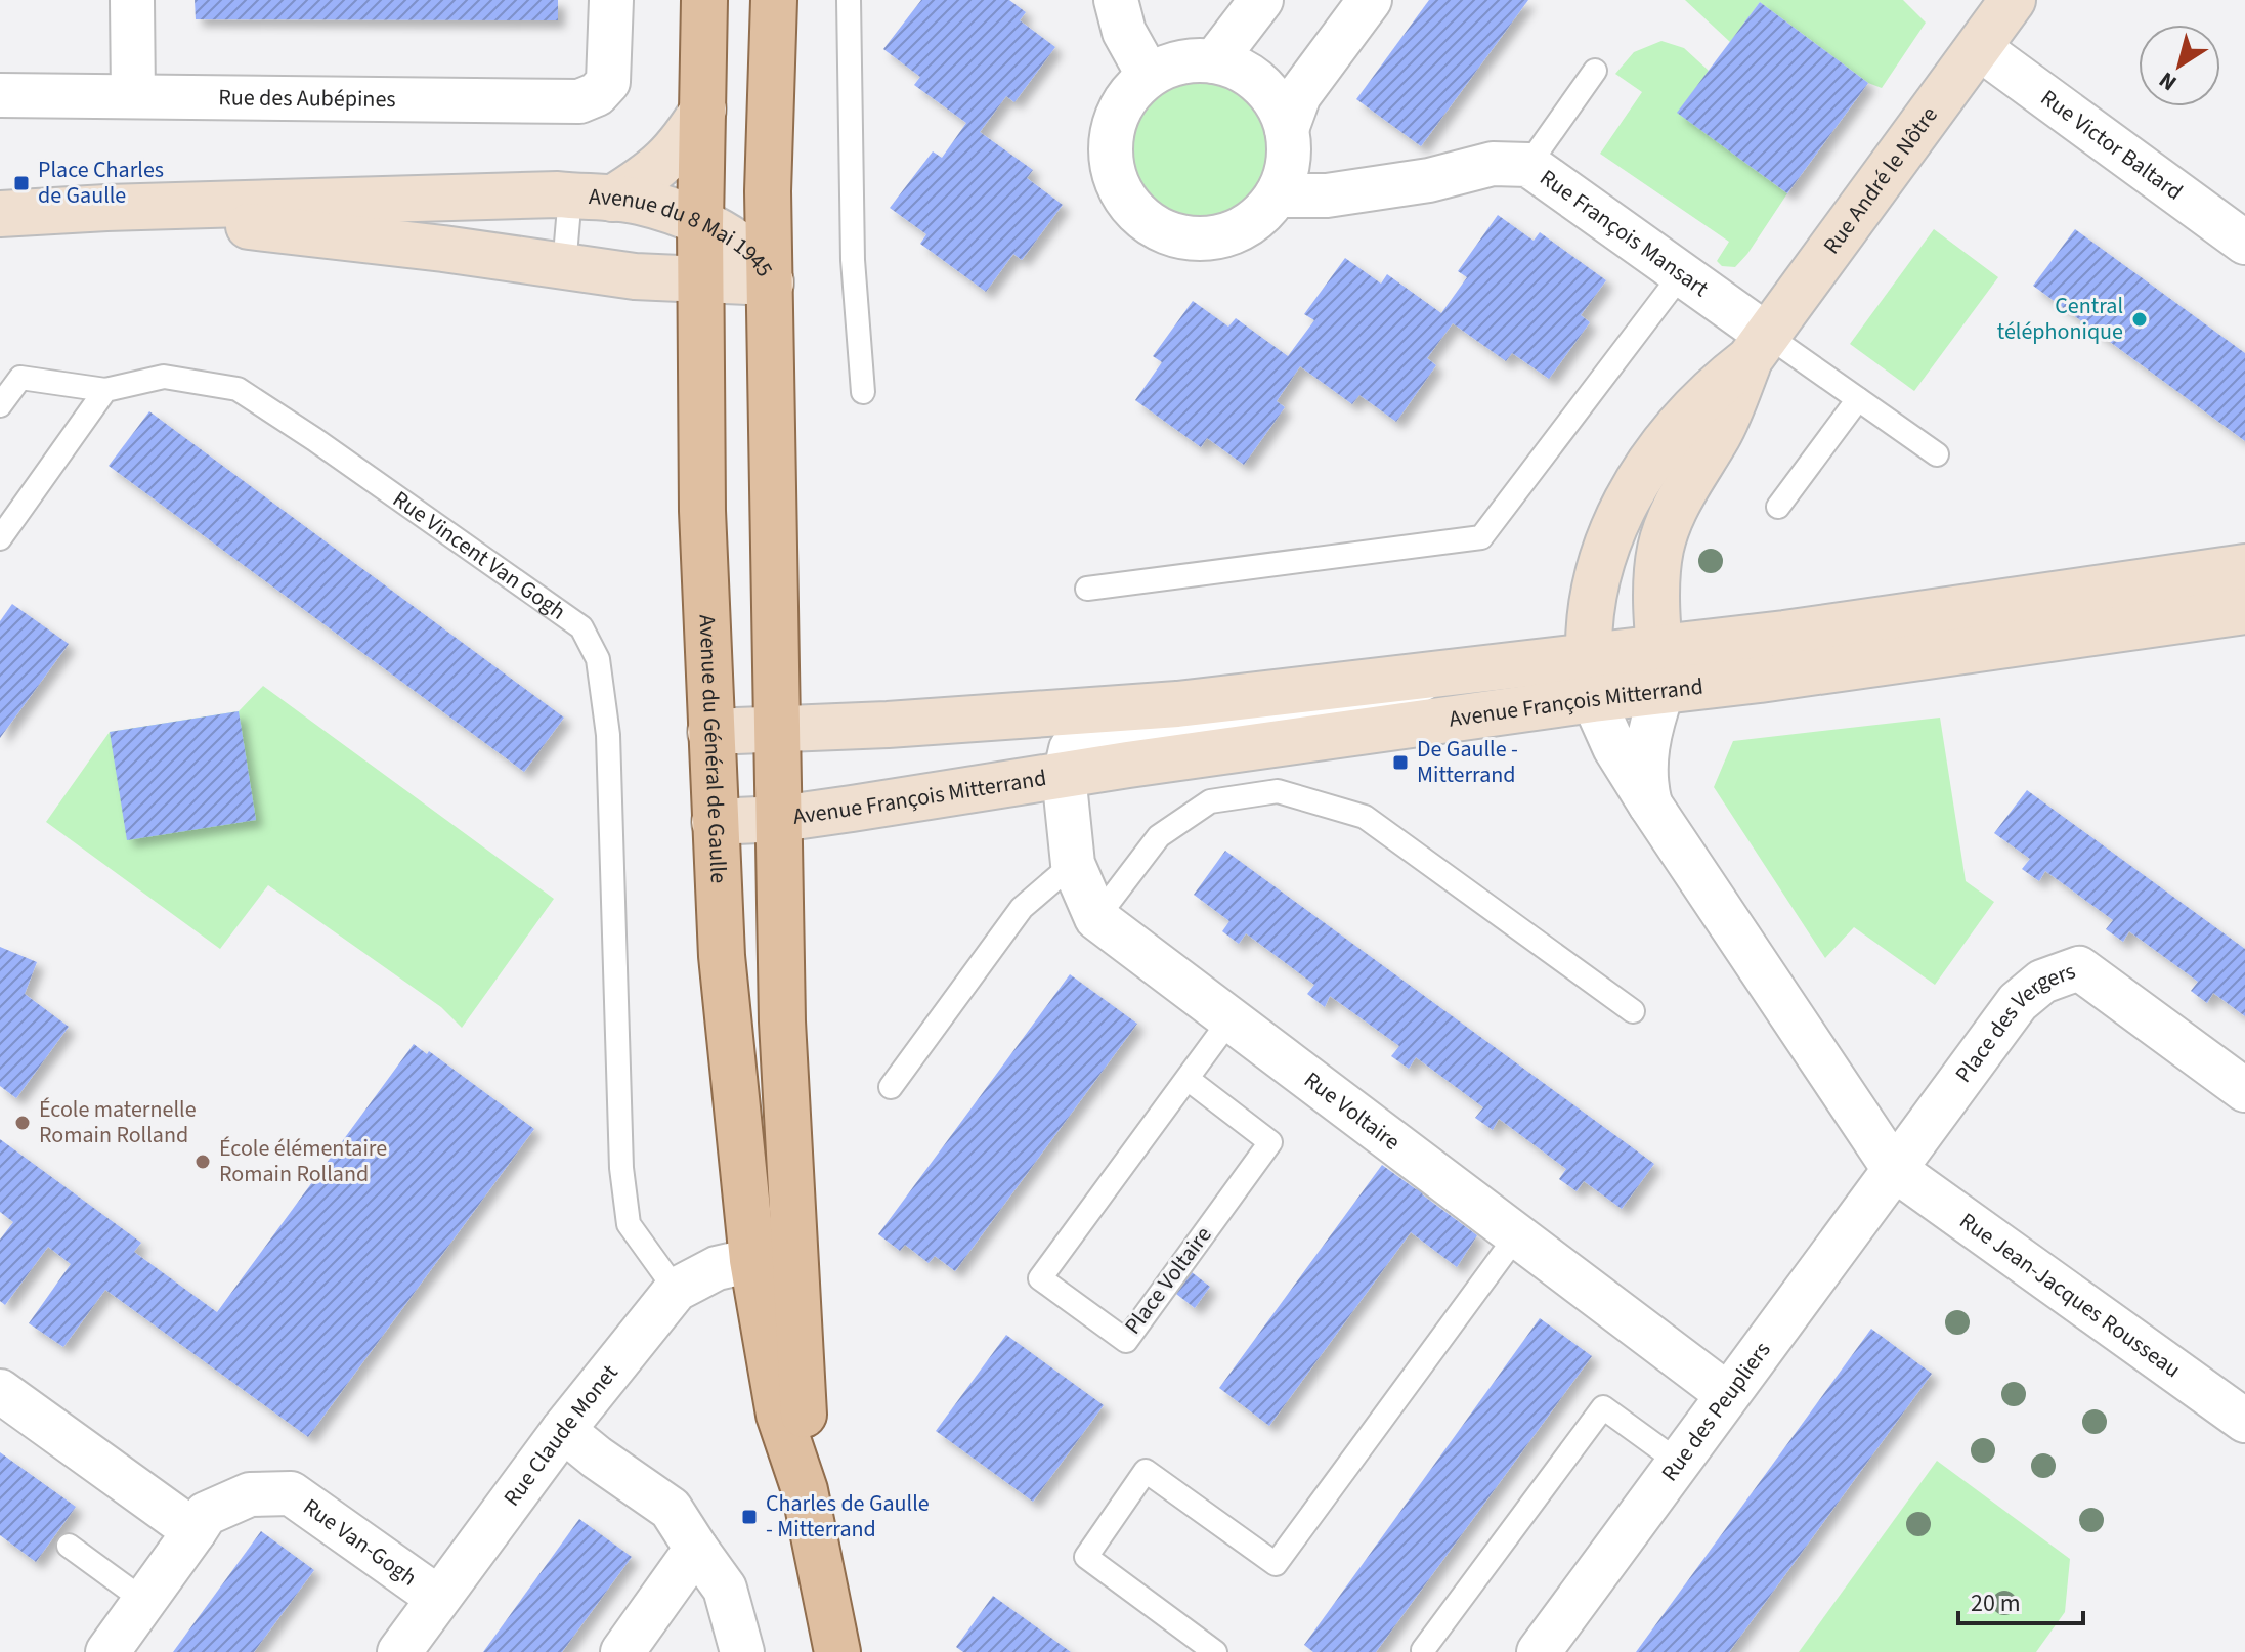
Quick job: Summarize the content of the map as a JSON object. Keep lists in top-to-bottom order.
{
  "streets": {
    "main road": ["Avenue du Général de Gaulle"],
    "street": [
      "Rue des Aubépines",
      "Rue Victor Baltard",
      "Rue André le Nôtre",
      "Rue François Mansart",
      "Avenue du 8 Mai 1945",
      "Avenue François Mitterrand",
      "Place des Vergers",
      "Rue Voltaire",
      "Rue Jean-Jacques Rousseau",
      "Rue des Peupliers",
      "Rue Claude Monet",
      "Rue Van-Gogh"
    ],
    "lane": ["Rue Vincent Van Gogh", "Place Voltaire"]
  },
  "crossings": [
    ["Rue Victor Baltard", "Rue André le Nôtre"],
    ["Rue André le Nôtre", "Rue François Mansart"],
    ["Rue André le Nôtre", "Avenue François Mitterrand"],
    ["Avenue du 8 Mai 1945", "Avenue du Général de Gaulle"],
    ["Rue Vincent Van Gogh", "Rue Claude Monet"],
    ["Avenue François Mitterrand", "Avenue du Général de Gaulle"],
    ["Avenue François Mitterrand", "Rue Voltaire"],
    ["Avenue du Général de Gaulle", "Rue Claude Monet"],
    ["Place des Vergers", "Rue Jean-Jacques Rousseau"],
    ["Place des Vergers", "Rue des Peupliers"],
    ["Rue Voltaire", "Place Voltaire"],
    ["Rue Voltaire", "Rue des Peupliers"],
    ["Rue Jean-Jacques Rousseau", "Rue des Peupliers"],
    ["Rue Claude Monet", "Rue Van-Gogh"]
  ],
  "places": {
    "transit": ["Place Charles de Gaulle", "De Gaulle - Mitterrand", "Charles de Gaulle - Mitterrand"],
    "other": ["Central téléphonique", "École maternelle Romain Rolland", "École élémentaire Romain Rolland"]
  },
  "scale_bar": "20 m",
  "north": "bottom left"
}
